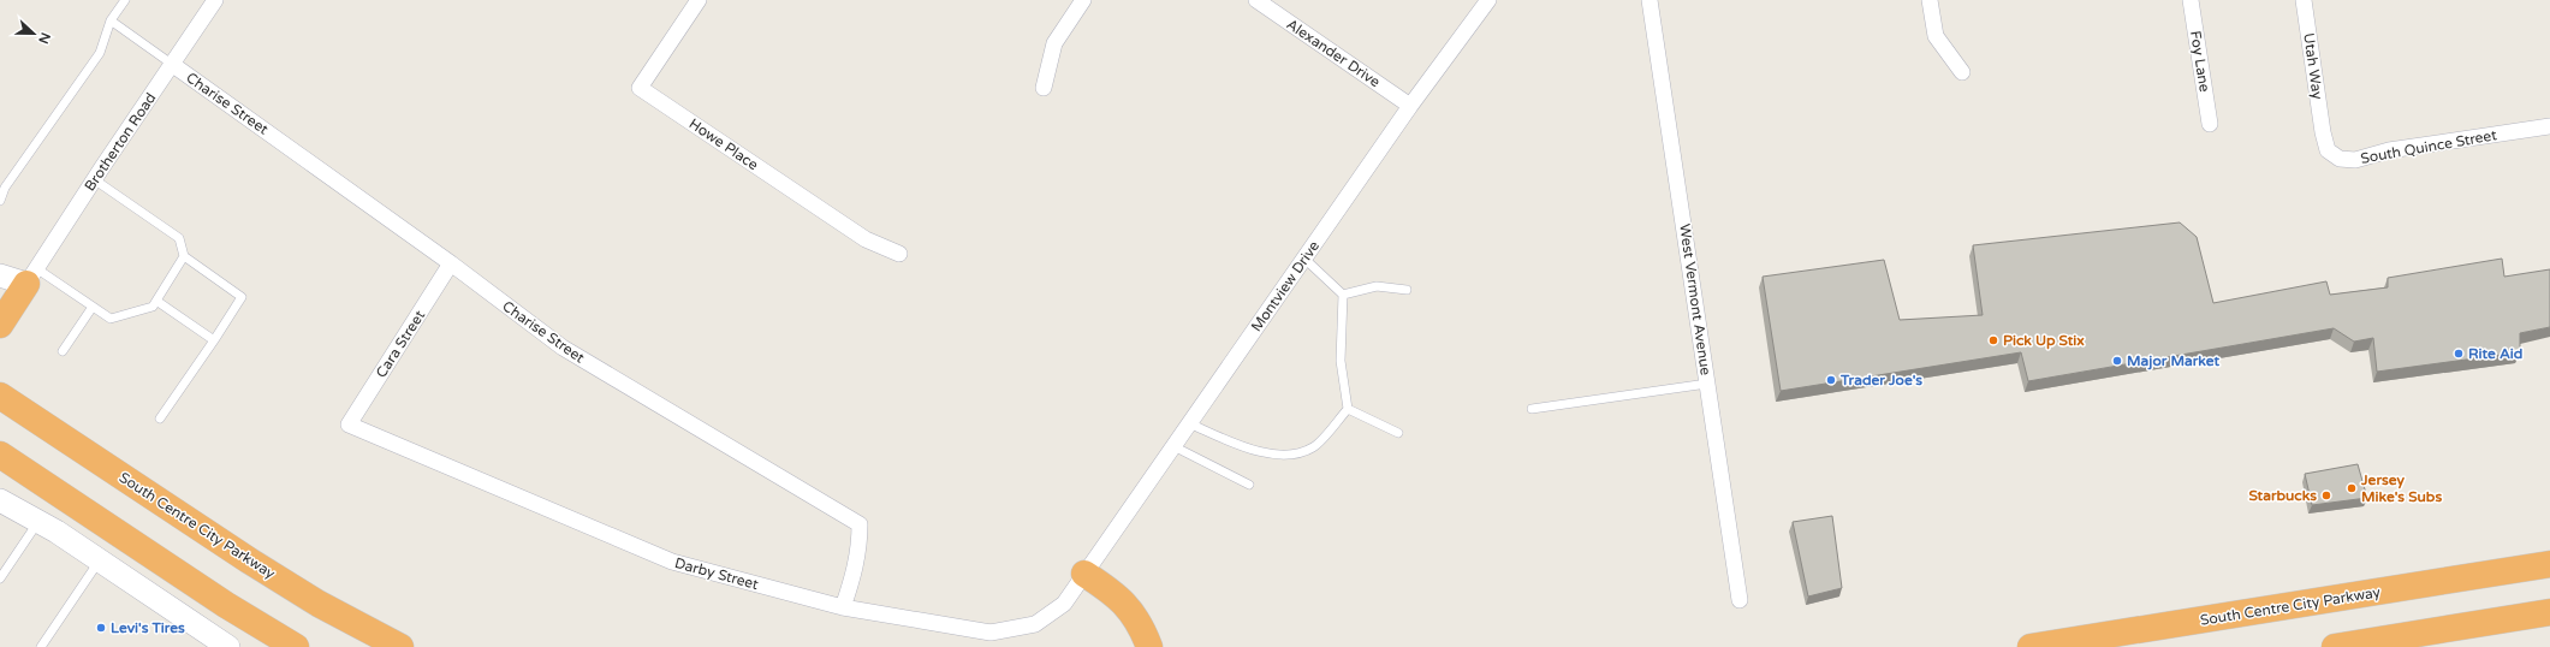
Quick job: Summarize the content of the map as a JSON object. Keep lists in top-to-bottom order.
{
  "streets": {
    "highway": ["South Centre City Parkway"],
    "street": [
      "Alexander Drive",
      "Foy Lane",
      "Utah Way",
      "Charise Street",
      "Brotherton Road",
      "Howe Place",
      "South Quince Street",
      "Montview Drive",
      "West Vermont Avenue",
      "Cara Street",
      "Darby Street"
    ]
  },
  "crossings": [
    ["Alexander Drive", "Montview Drive"],
    ["Utah Way", "South Quince Street"],
    ["Charise Street", "Brotherton Road"],
    ["Charise Street", "Cara Street"],
    ["Charise Street", "Darby Street"],
    ["Montview Drive", "Darby Street"],
    ["Cara Street", "Darby Street"]
  ],
  "places": [
    "Pick Up Stix",
    "Rite Aid",
    "Major Market",
    "Trader Joe's",
    "Jersey Mike's Subs",
    "Starbucks",
    "Levi's Tires"
  ],
  "north": "right"
}
